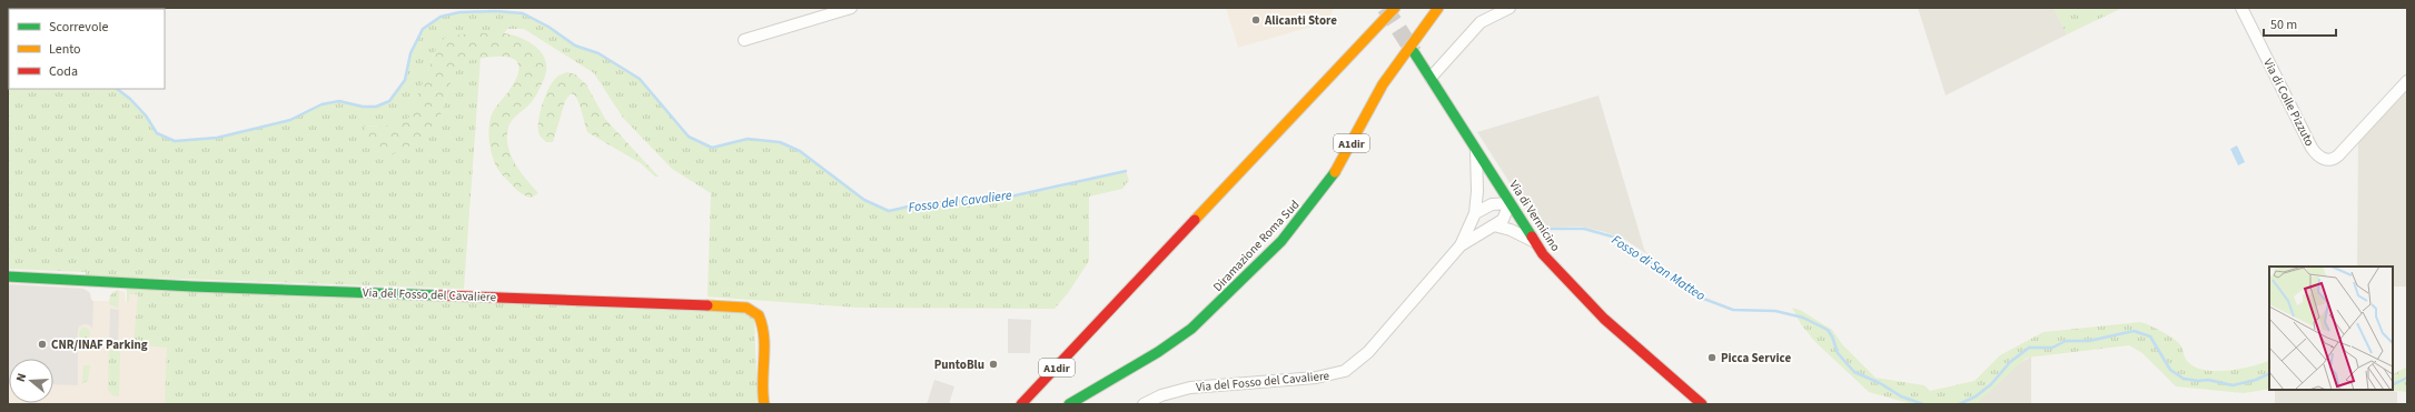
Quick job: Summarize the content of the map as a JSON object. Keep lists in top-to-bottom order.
{
  "streets": {
    "main road": [
      "A1dir",
      "Via di Vermicino",
      "Diramazione Roma Sud",
      "Via del Fosso del Cavaliere"
    ],
    "street": ["Via di Colle Pizzuto"]
  },
  "water": ["Fosso del Cavaliere", "Fosso di San Matteo"],
  "places": [
    "Alicanti Store",
    "CNR/INAF Parking",
    "Picca Service",
    "PuntoBlu"
  ],
  "legend": ["Scorrevole", "Lento", "Coda"],
  "scale_bar": "50 m",
  "north": "left"
}
